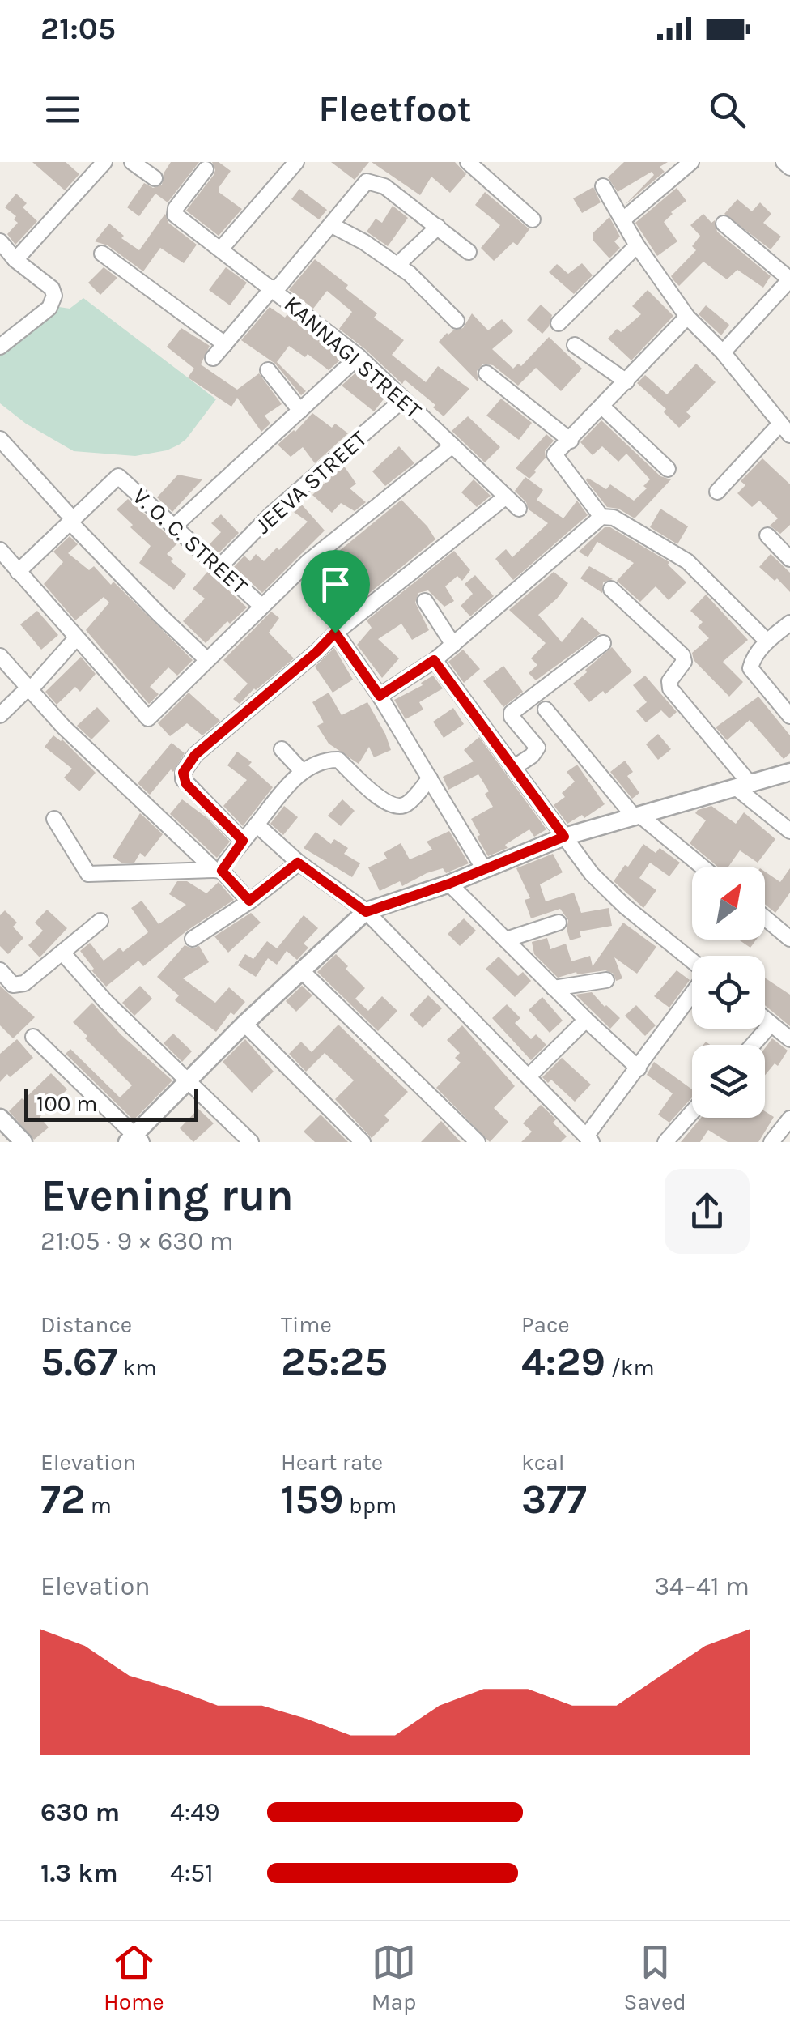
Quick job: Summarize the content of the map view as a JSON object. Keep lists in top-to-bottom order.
{
  "streets": {
    "street": ["KANNAGI STREET", "JEEVA STREET", "V. O. C. STREET"]
  },
  "crossings": [
    ["KANNAGI STREET", "JEEVA STREET"],
    ["JEEVA STREET", "V. O. C. STREET"]
  ],
  "scale_bar": "100 m",
  "north": "top right",
  "page": {
    "status": "21:05",
    "header": "Fleetfoot",
    "scale": "100 m",
    "heading": ["Evening run", "21:05 · 9 × 630 m"],
    "stats": [
      ["Distance", "5.67 km"],
      ["Time", "25:25"],
      ["Pace", "4:29 /km"],
      ["Elevation", "72 m"],
      ["Heart rate", "159 bpm"],
      ["kcal", "377"]
    ],
    "chart": ["Elevation", "34–41 m"],
    "list": [
      {
        "name": "630 m",
        "note": "4:49"
      },
      {
        "name": "1.3 km",
        "note": "4:51"
      }
    ],
    "tabs": ["Home", "Map", "Saved"]
  }
}
